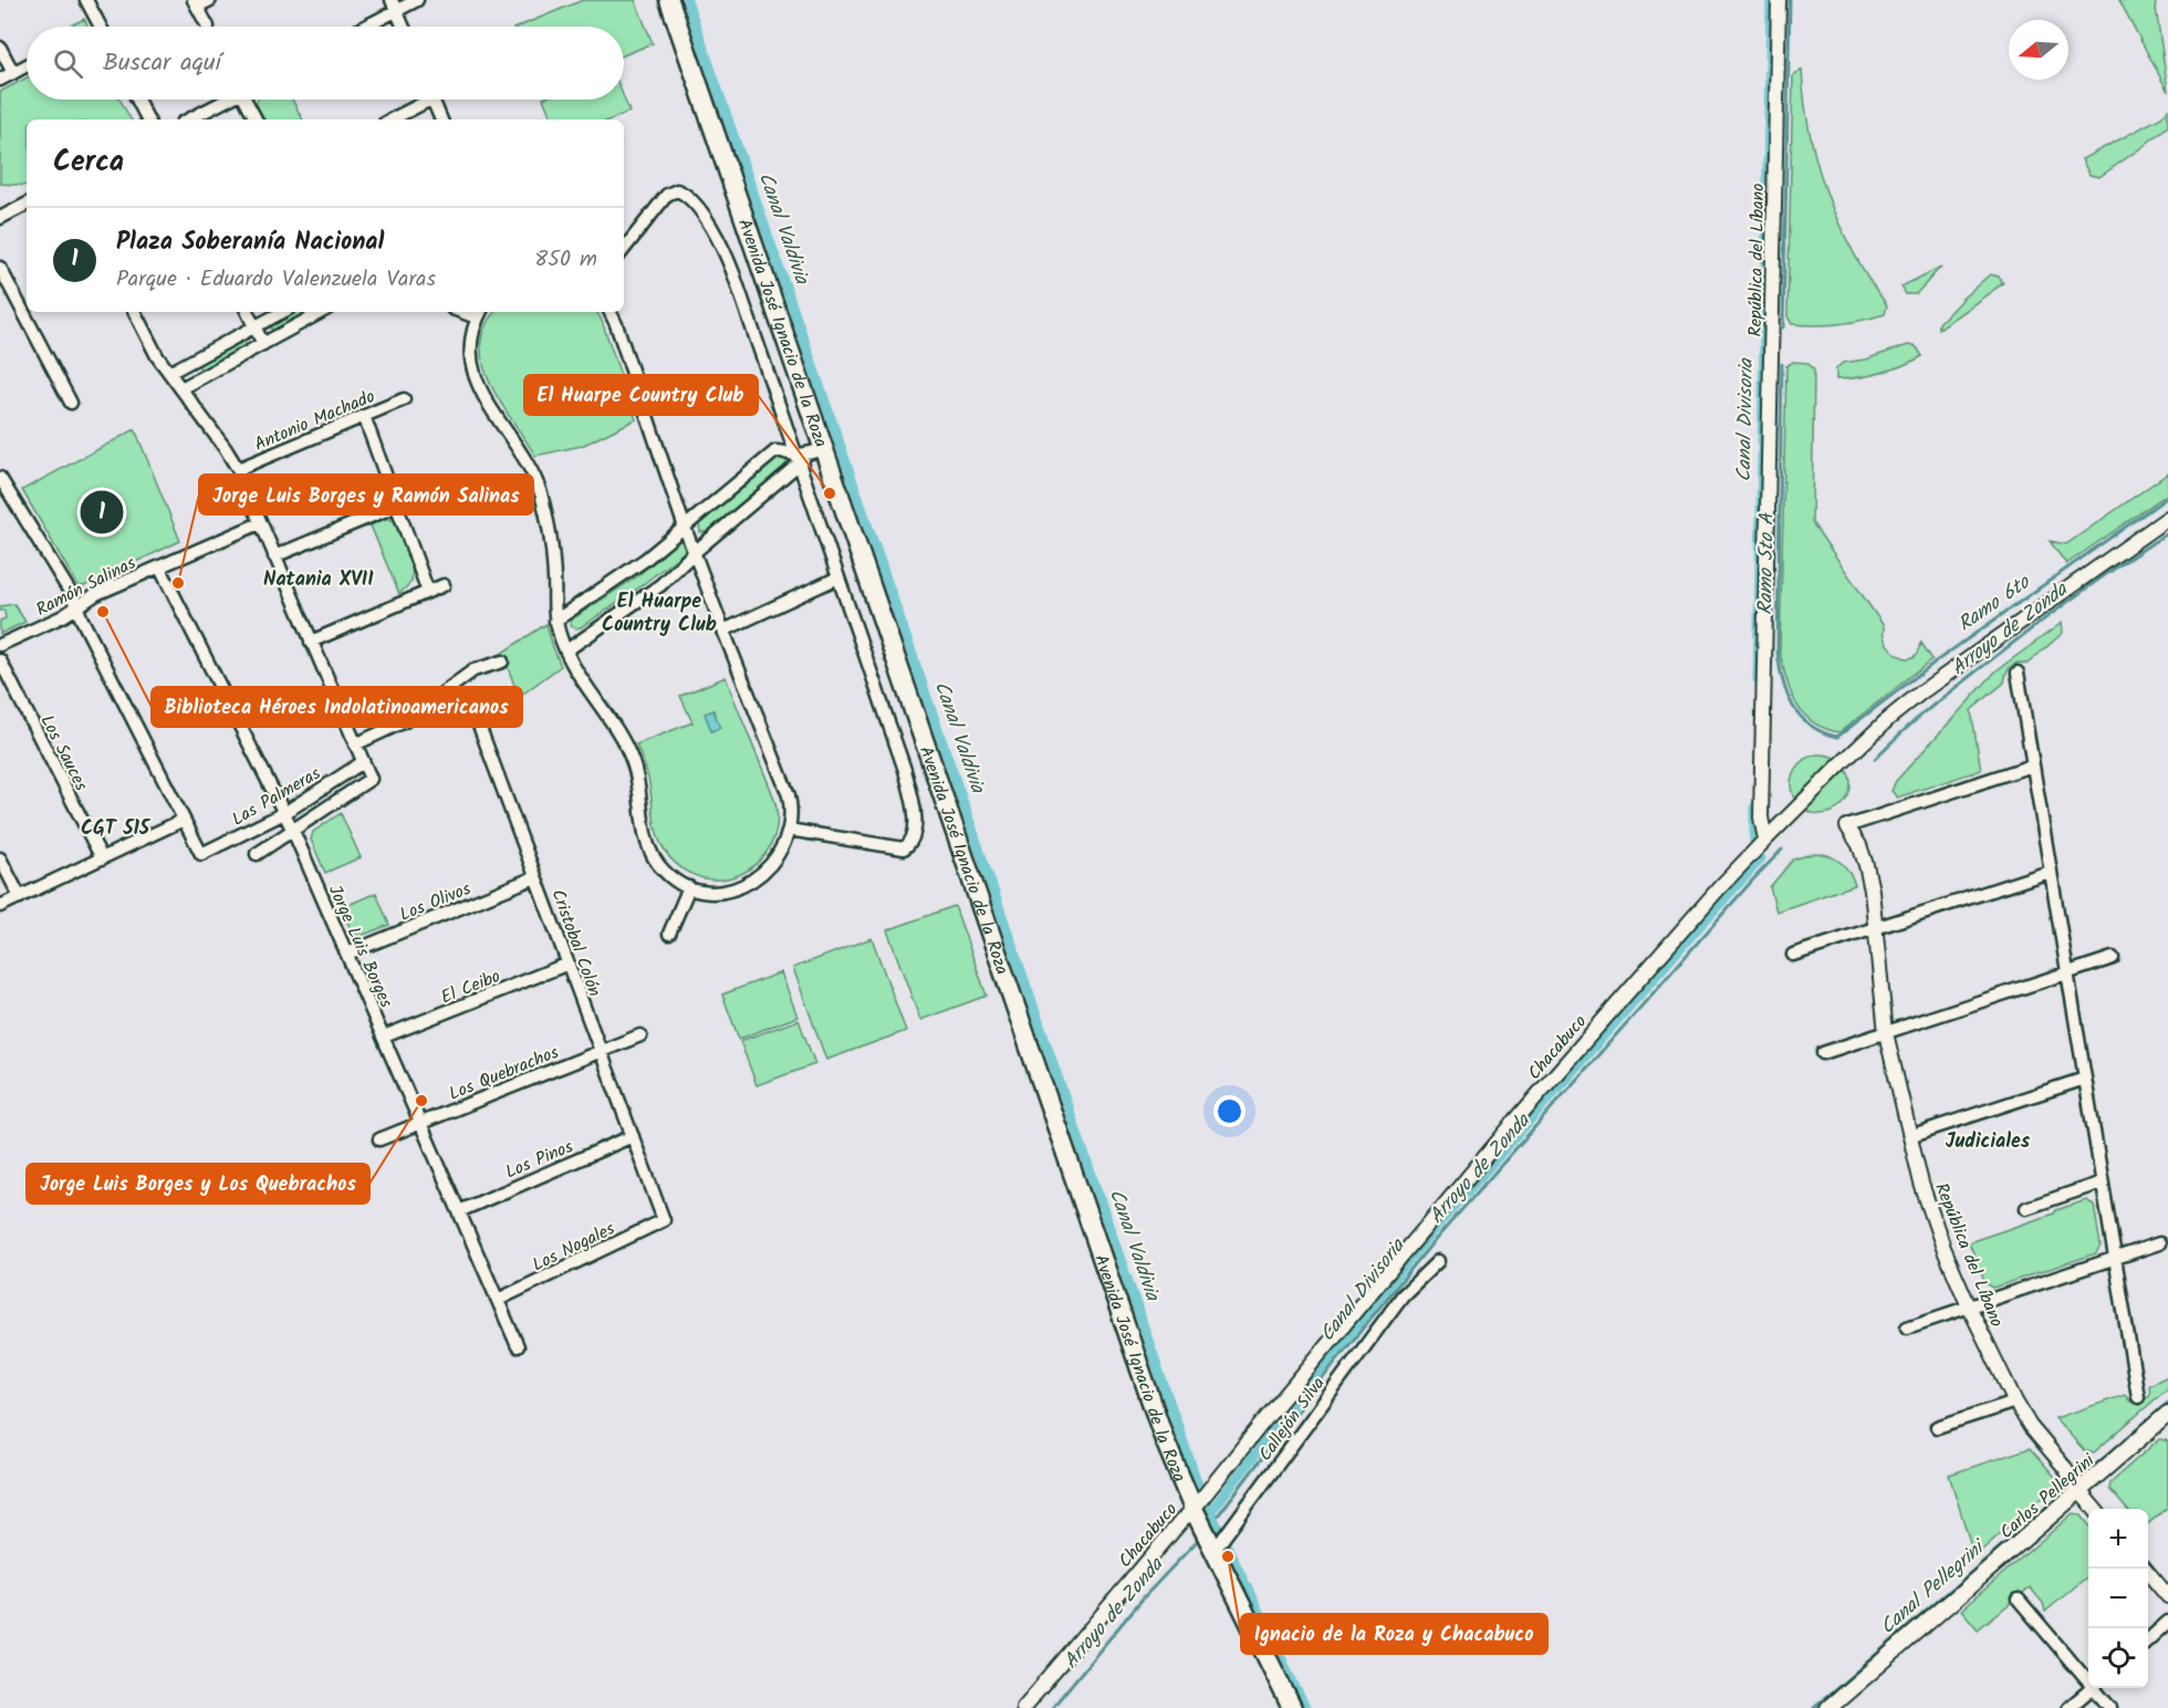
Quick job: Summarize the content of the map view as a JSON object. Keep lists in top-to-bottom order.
{
  "streets": {
    "main road": ["Avenida José Ignacio de la Roza", "Carlos Pellegrini"],
    "street": [
      "República del Líbano",
      "Antonio Machado",
      "Ramón Salinas",
      "Los Sauces",
      "Las Palmeras",
      "Los Olivos",
      "Cristobal Colón",
      "Jorge Luis Borges",
      "El Ceibo",
      "Chacabuco",
      "Los Quebrachos",
      "Los Pinos",
      "Los Nogales",
      "Callejón Silva"
    ]
  },
  "crossings": [
    ["República del Líbano", "Chacabuco"],
    ["República del Líbano", "Carlos Pellegrini"],
    ["Avenida José Ignacio de la Roza", "Chacabuco"],
    ["Avenida José Ignacio de la Roza", "Callejón Silva"],
    ["Ramón Salinas", "Jorge Luis Borges"],
    ["Las Palmeras", "Jorge Luis Borges"],
    ["Los Olivos", "Cristobal Colón"],
    ["Los Olivos", "Jorge Luis Borges"],
    ["Cristobal Colón", "El Ceibo"],
    ["Cristobal Colón", "Los Quebrachos"],
    ["Cristobal Colón", "Los Pinos"],
    ["Cristobal Colón", "Los Nogales"],
    ["Jorge Luis Borges", "El Ceibo"],
    ["Jorge Luis Borges", "Los Quebrachos"],
    ["Jorge Luis Borges", "Los Pinos"],
    ["Jorge Luis Borges", "Los Nogales"]
  ],
  "districts": [
    "Natania XVII",
    "El Huarpe Country Club",
    "CGT 515",
    "Judiciales"
  ],
  "water": [
    "Canal Valdivia",
    "Canal Divisoria",
    "Ramo 5to A",
    "Ramo 6to",
    "Arroyo de Zonda",
    "Canal Pellegrini"
  ],
  "places": [
    "El Huarpe Country Club",
    "Jorge Luis Borges y Ramón Salinas",
    "Biblioteca Héroes Indolatinoamericanos",
    "Jorge Luis Borges y Los Quebrachos",
    "Ignacio de la Roza y Chacabuco"
  ],
  "north": "left",
  "page": {
    "search": "Buscar aquí",
    "heading": "Cerca",
    "list": [
      {
        "mark": "1",
        "name": "Plaza Soberanía Nacional",
        "note": "Parque · Eduardo Valenzuela Varas",
        "value": "850 m"
      }
    ],
    "pins": "1",
    "map_buttons": ["+", "−"]
  }
}
